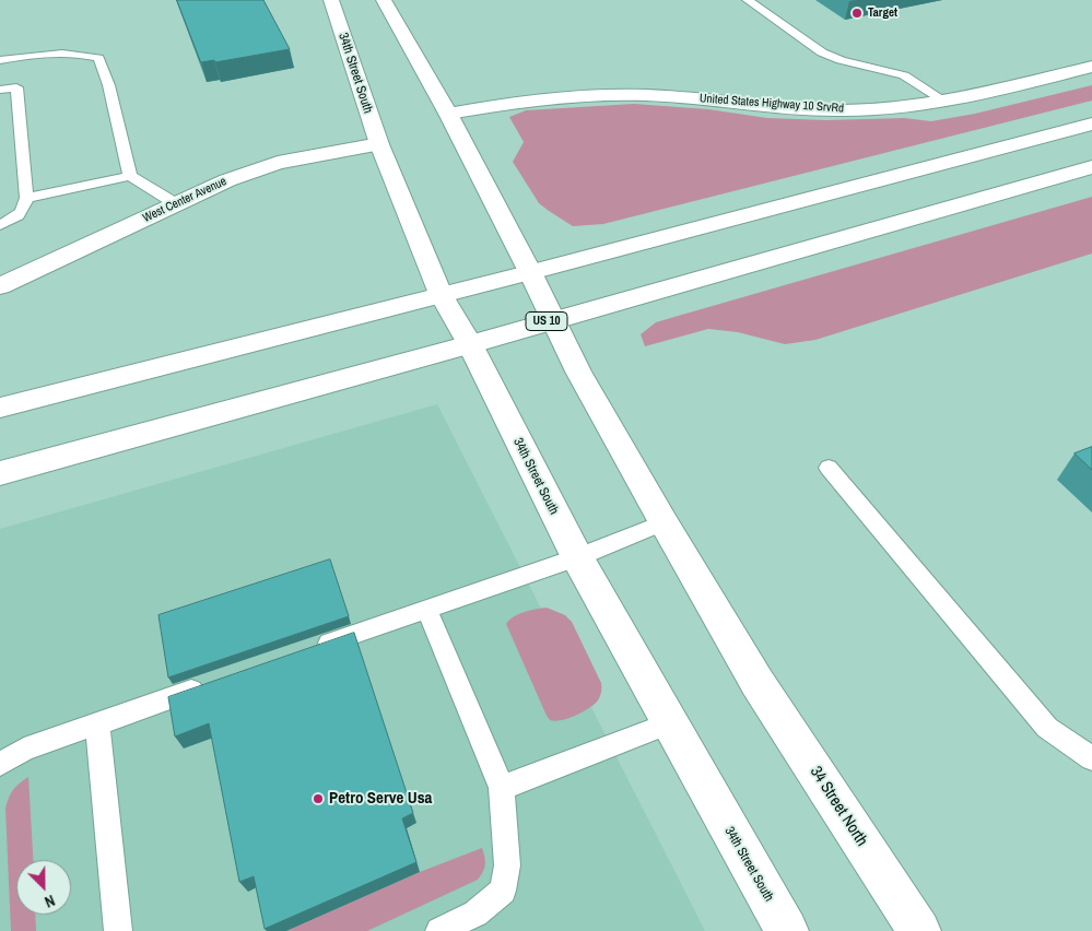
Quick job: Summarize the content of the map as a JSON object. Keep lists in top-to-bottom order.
{
  "streets": {
    "main road": [
      "34th Street South",
      "United States Highway 10 SrvRd",
      "West Center Avenue",
      "US 10",
      "34 Street North"
    ]
  },
  "crossings": [
    ["34th Street South", "West Center Avenue"],
    ["34th Street South", "US 10"]
  ],
  "places": ["Target", "Petro Serve Usa"],
  "north": "bottom right"
}
